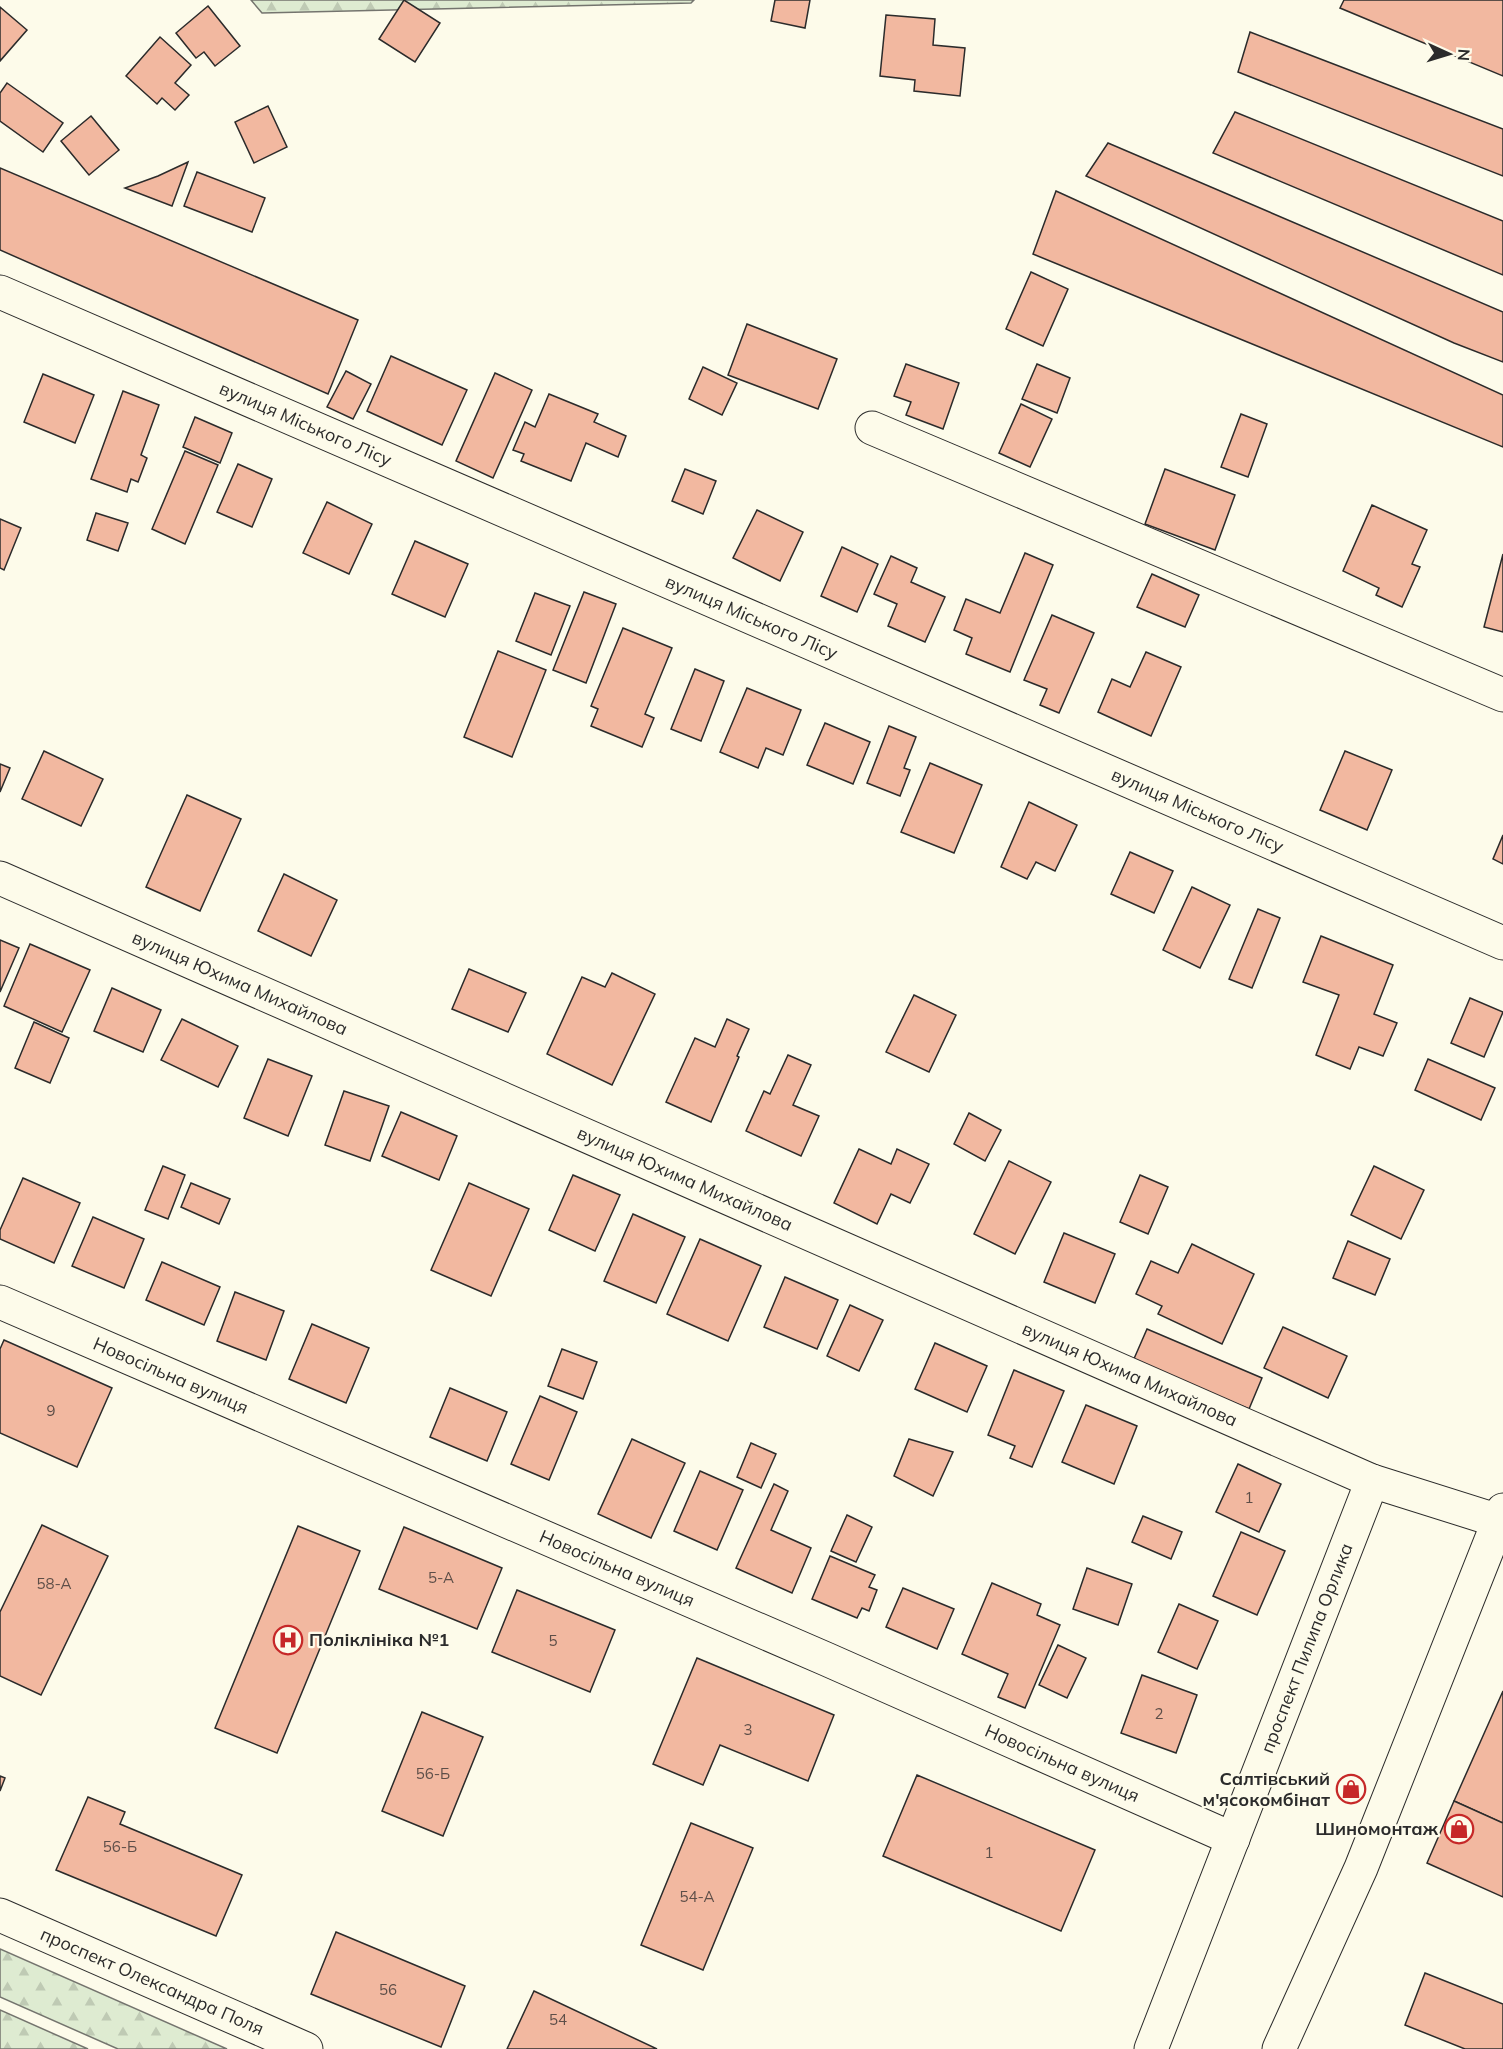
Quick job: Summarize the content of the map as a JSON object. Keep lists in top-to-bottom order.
{
  "streets": {
    "street": [
      "вулиця Міського Лісу",
      "вулиця Юхима Михайлова",
      "Новосільна вулиця",
      "проспект Пилипа Орлика",
      "проспект Олександра Поля"
    ]
  },
  "crossings": [
    ["вулиця Юхима Михайлова", "проспект Пилипа Орлика"],
    ["Новосільна вулиця", "проспект Пилипа Орлика"]
  ],
  "places": {
    "hospital": ["Поліклініка №1"],
    "shop": ["Салтівський м'ясокомбінат", "Шиномонтаж"]
  },
  "house_numbers": [
    "9",
    "1",
    "5-А",
    "58-А",
    "5",
    "2",
    "3",
    "56-Б",
    "56-Б",
    "1",
    "54-А",
    "56",
    "54"
  ],
  "north": "right"
}
